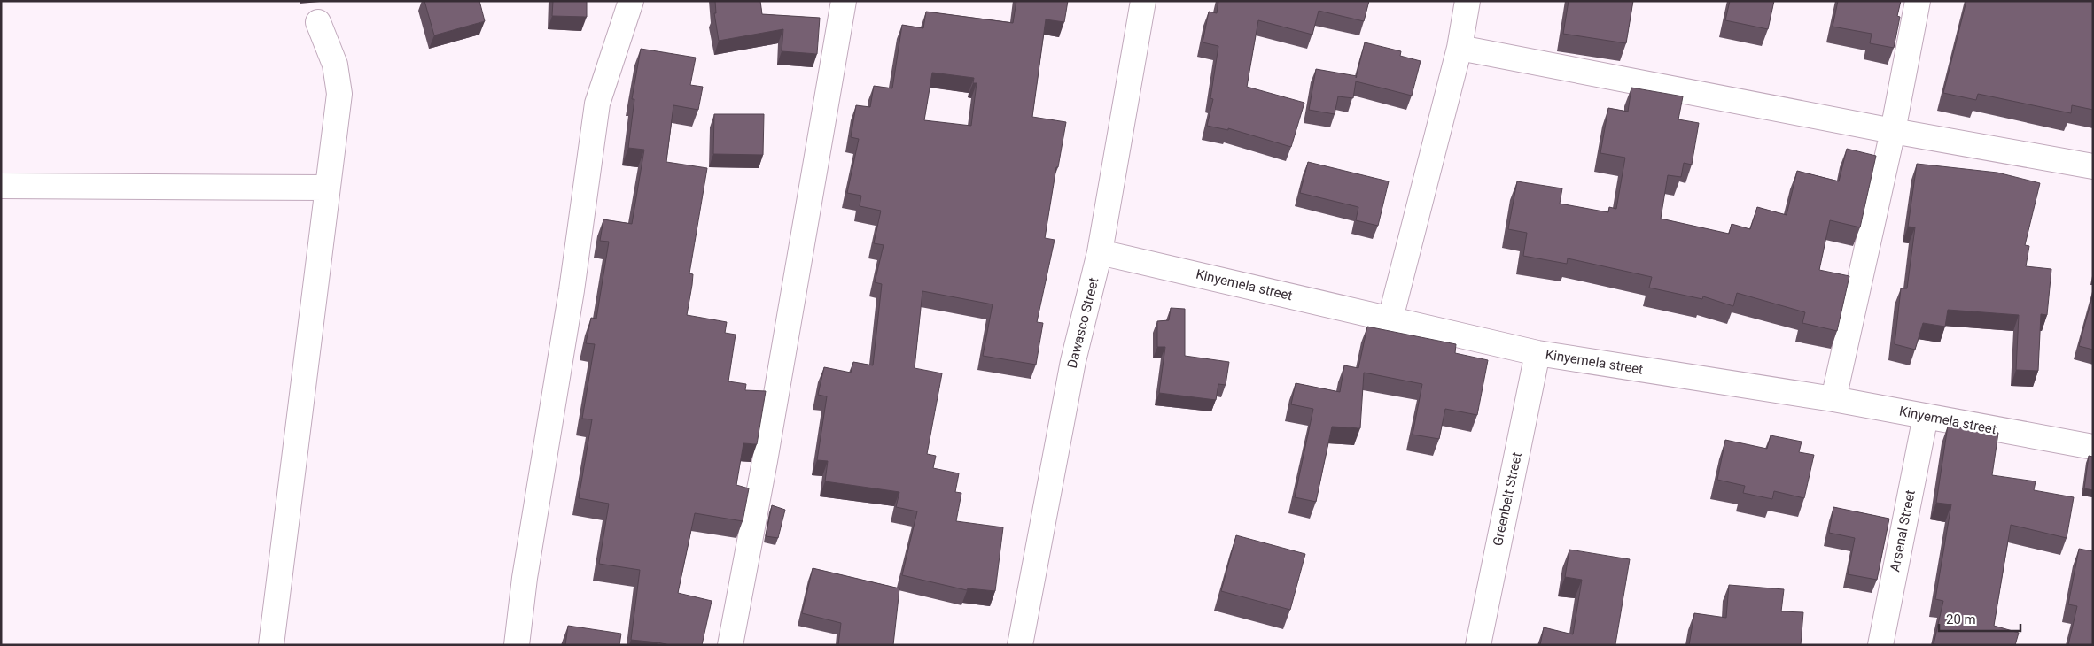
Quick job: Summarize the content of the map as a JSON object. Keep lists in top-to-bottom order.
{
  "streets": {
    "street": [
      "Kinyemela street",
      "Dawasco Street",
      "Greenbelt Street",
      "Arsenal Street"
    ]
  },
  "crossings": [
    ["Kinyemela street", "Dawasco Street"],
    ["Kinyemela street", "Greenbelt Street"],
    ["Kinyemela street", "Arsenal Street"]
  ],
  "scale_bar": "20 m"
}
